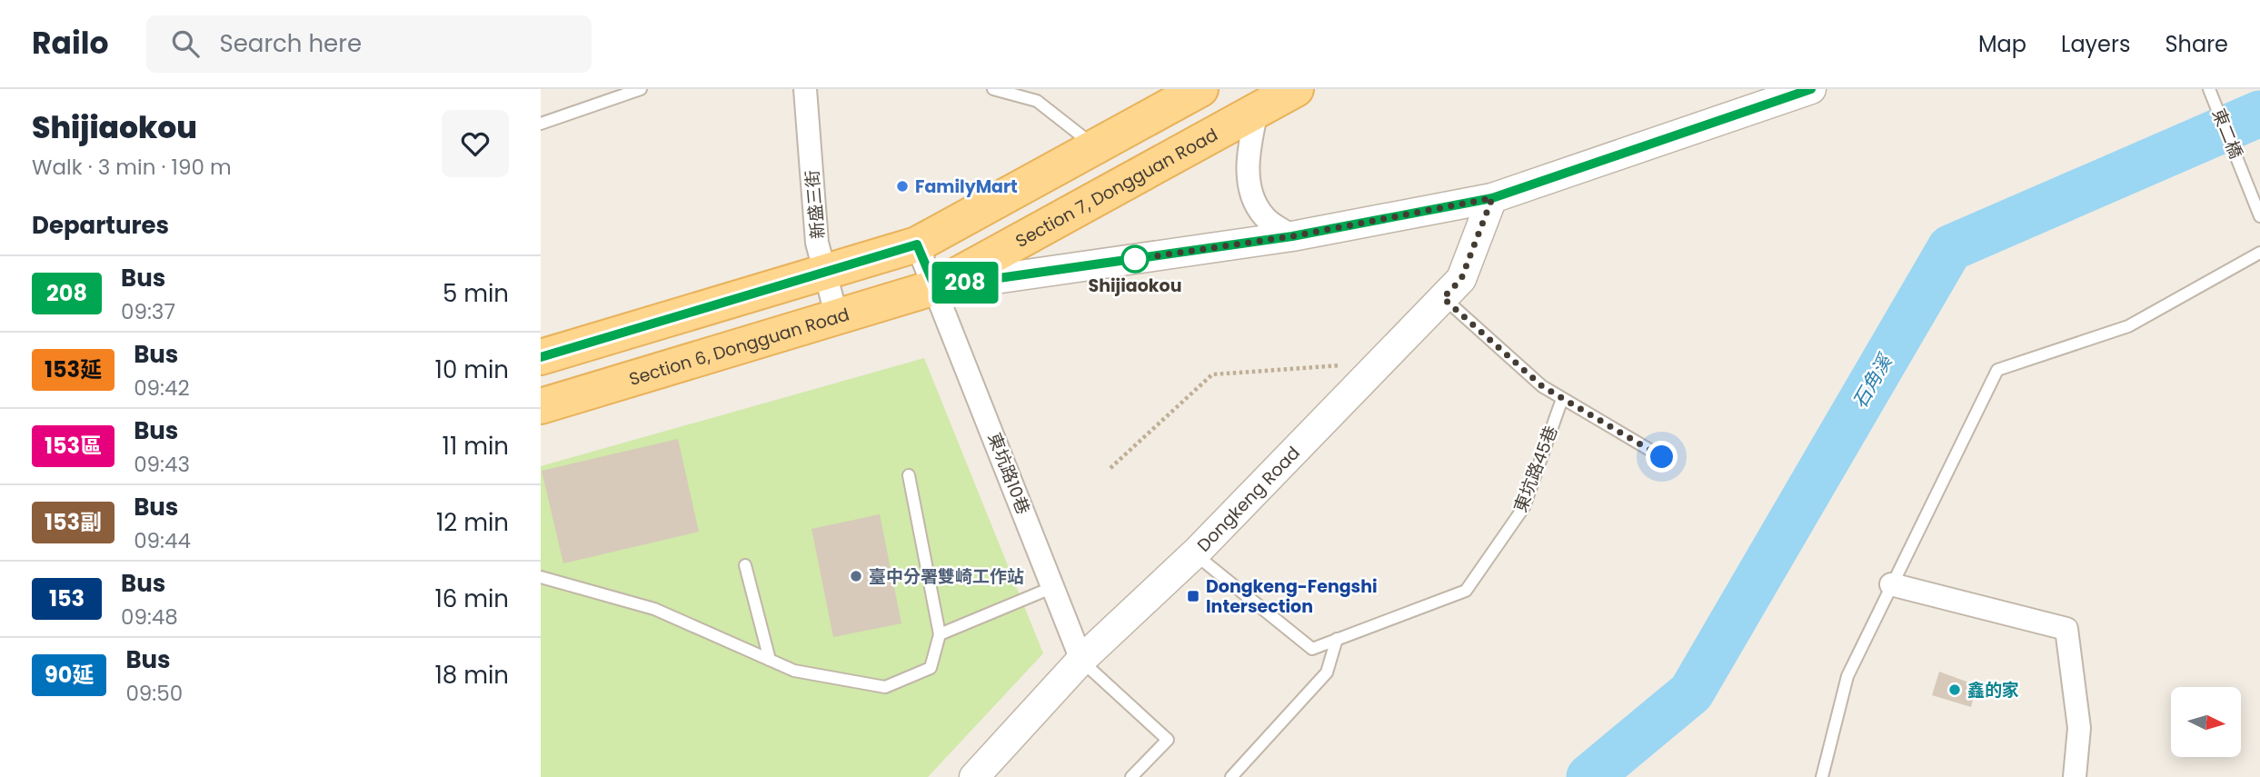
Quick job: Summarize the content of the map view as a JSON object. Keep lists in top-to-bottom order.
{
  "streets": {
    "main road": ["Section 7, Dongguan Road", "Section 6, Dongguan Road"],
    "street": ["新盛三街", "東坑路10巷", "Dongkeng Road"],
    "lane": ["東二橋", "東坑路45巷"]
  },
  "crossings": [
    ["Section 7, Dongguan Road", "Section 6, Dongguan Road"],
    ["Section 7, Dongguan Road", "東坑路10巷"],
    ["新盛三街", "Section 6, Dongguan Road"],
    ["Section 6, Dongguan Road", "東坑路10巷"],
    ["東坑路45巷", "Dongkeng Road"],
    ["東坑路10巷", "Dongkeng Road"]
  ],
  "water": ["石角溪"],
  "places": {
    "other": [
      "FamilyMart",
      "Shijiaokou",
      "臺中分署雙崎工作站",
      "鑫的家"
    ],
    "transit": ["Dongkeng-Fengshi Intersection"]
  },
  "lines": ["bus line 208"],
  "north": "right",
  "page": {
    "header": "Railo",
    "search": "Search here",
    "nav": ["Map", "Layers", "Share"],
    "heading": [
      ["Shijiaokou", "Walk · 3 min · 190 m"],
      "Departures"
    ],
    "on_map": "208",
    "list": [
      {
        "mark": "208",
        "name": "Bus",
        "note": "09:37",
        "value": "5 min"
      },
      {
        "mark": "153延",
        "name": "Bus",
        "note": "09:42",
        "value": "10 min"
      },
      {
        "mark": "153區",
        "name": "Bus",
        "note": "09:43",
        "value": "11 min"
      },
      {
        "mark": "153副",
        "name": "Bus",
        "note": "09:44",
        "value": "12 min"
      },
      {
        "mark": "153",
        "name": "Bus",
        "note": "09:48",
        "value": "16 min"
      },
      {
        "mark": "90延",
        "name": "Bus",
        "note": "09:50",
        "value": "18 min"
      }
    ]
  }
}
